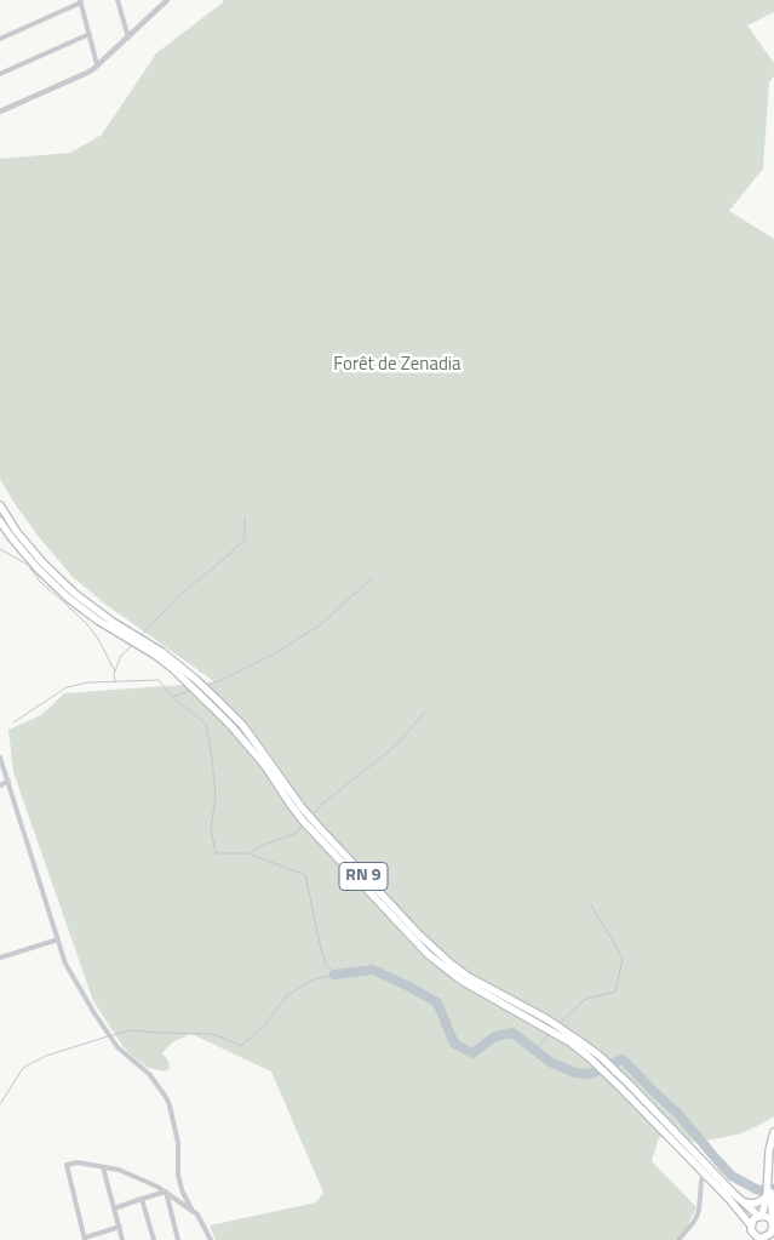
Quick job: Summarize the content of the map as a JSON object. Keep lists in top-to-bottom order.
{
  "streets": {
    "main road": ["RN 9"]
  },
  "parks": ["Forêt de Zenadia"]
}
